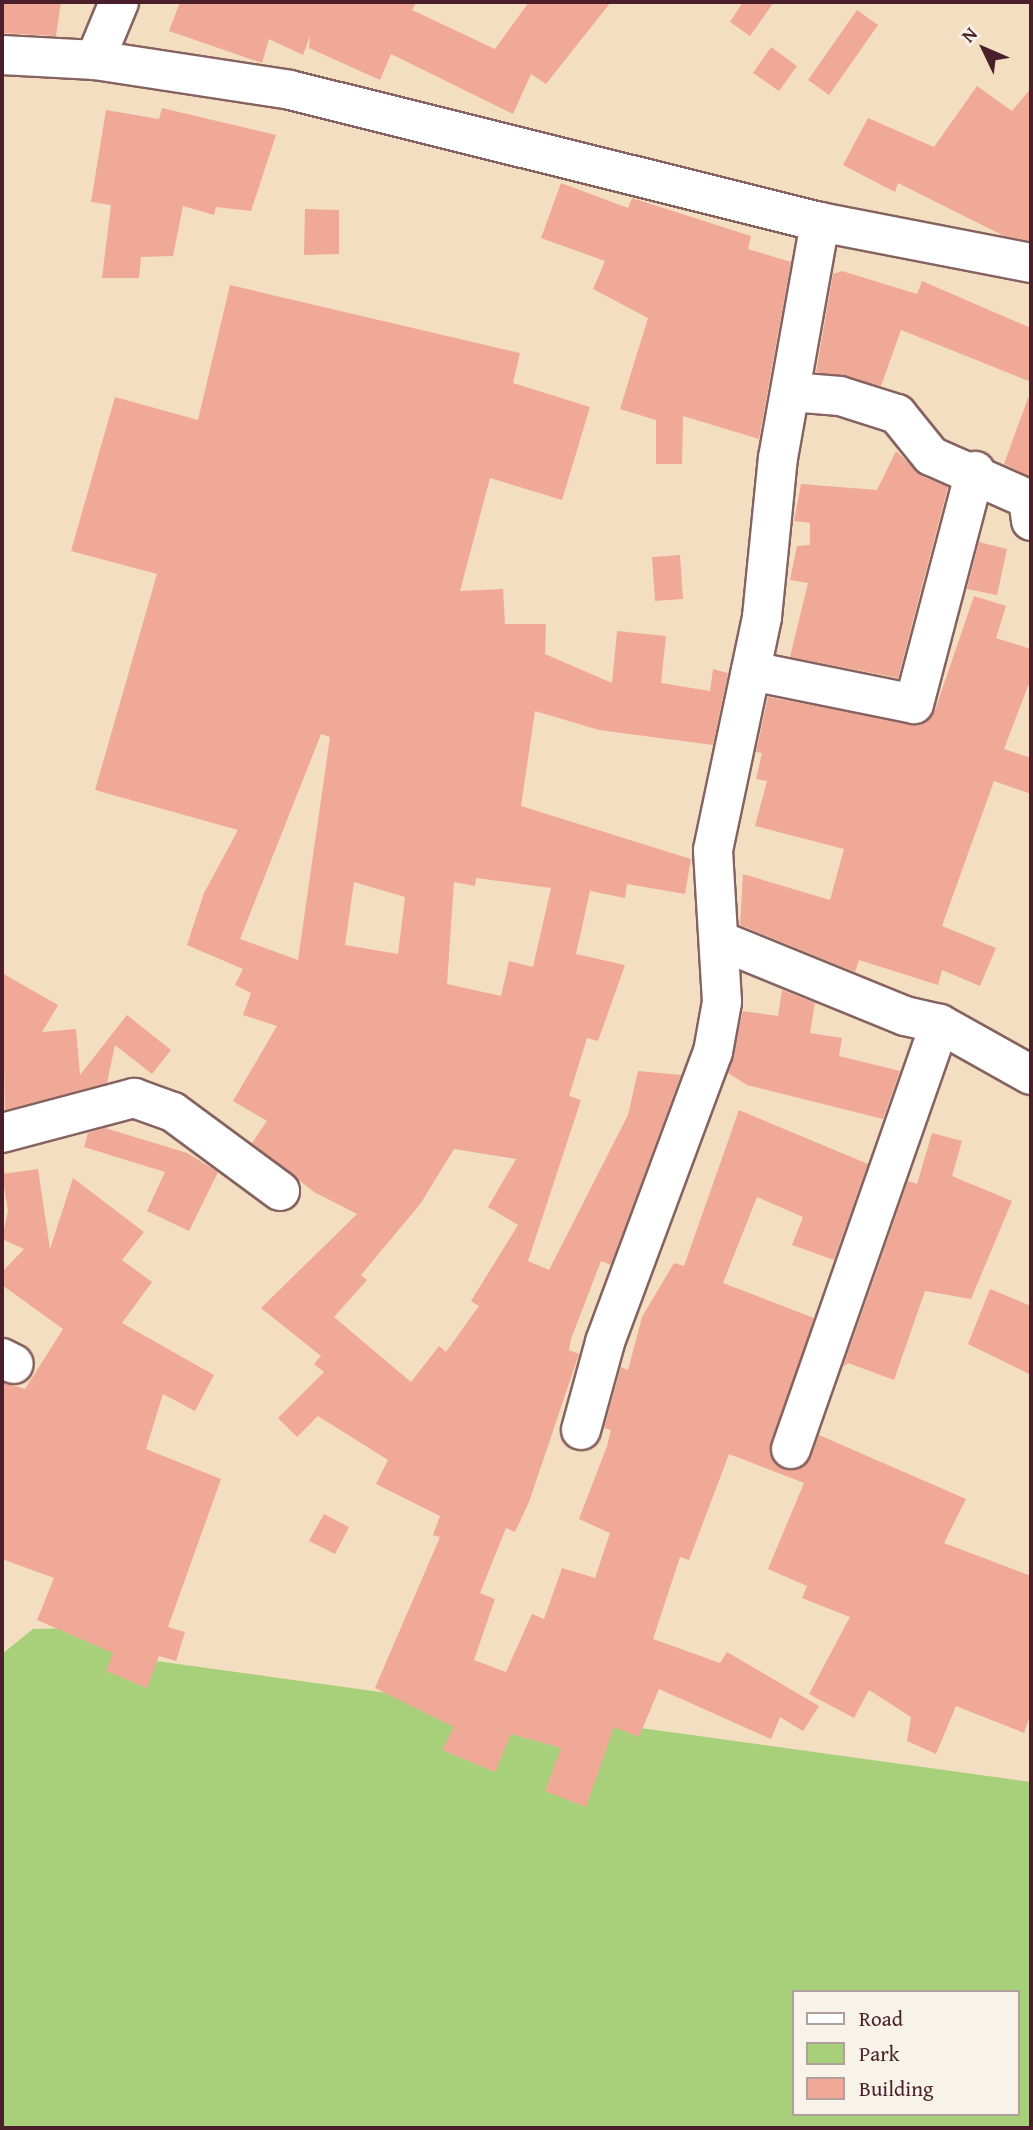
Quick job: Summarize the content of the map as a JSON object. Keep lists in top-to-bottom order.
{
  "legend": ["Road", "Park", "Building"],
  "north": "top left"
}
